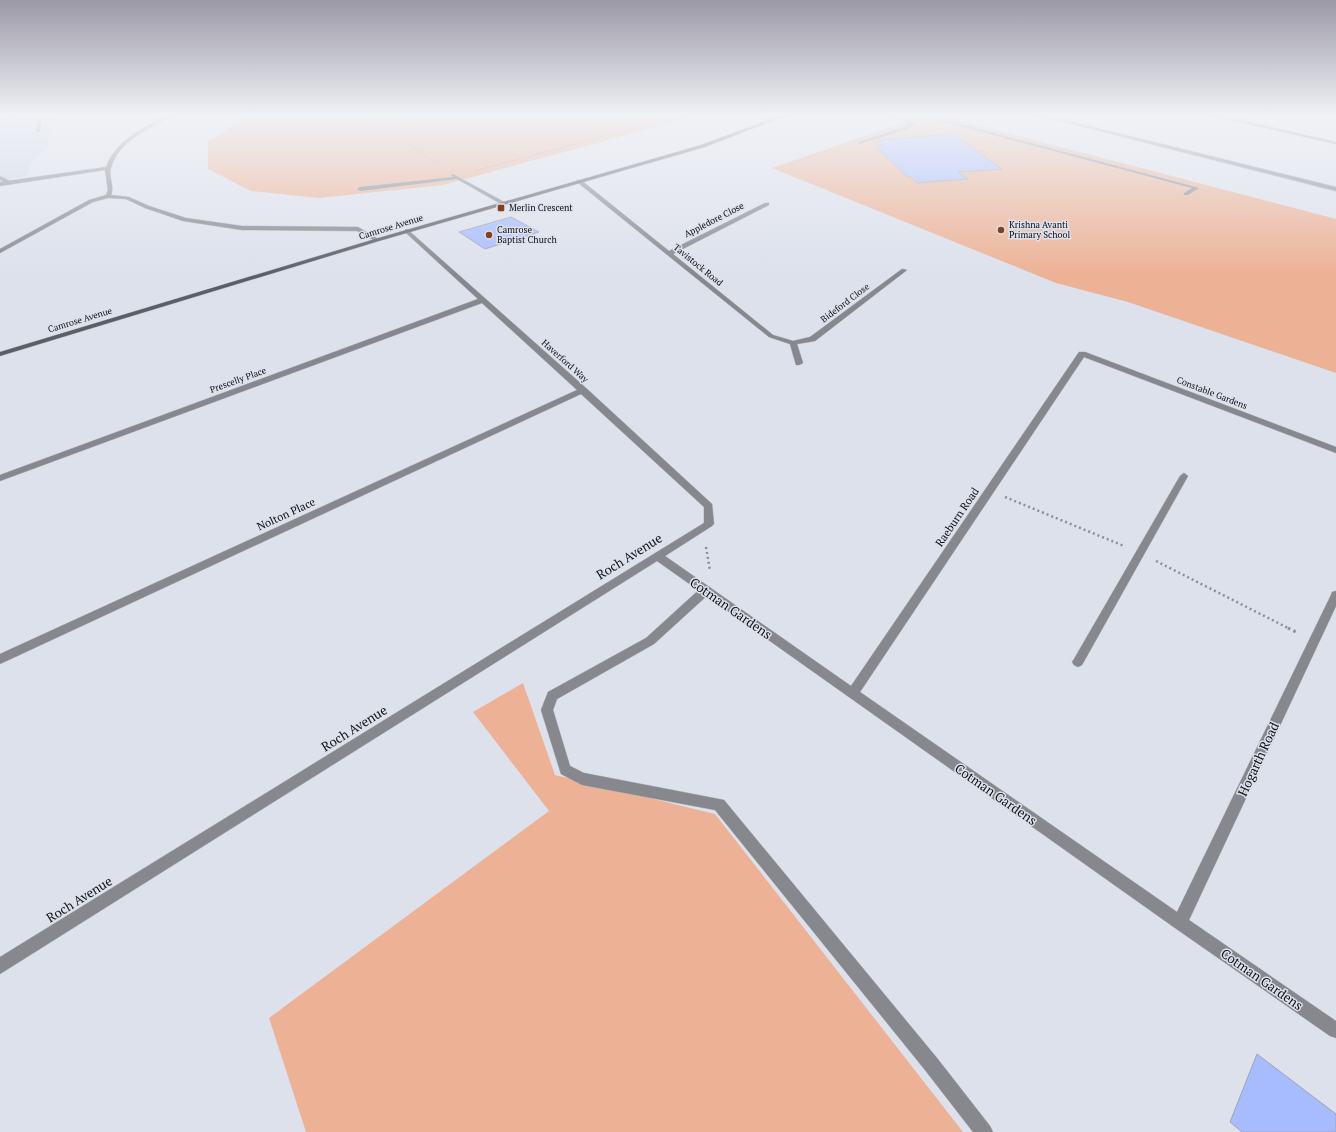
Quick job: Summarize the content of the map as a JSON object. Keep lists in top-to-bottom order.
{
  "streets": {
    "street": [
      "Appledore Close",
      "Camrose Avenue",
      "Tavistock Road",
      "Bideford Close",
      "Haverford Way",
      "Prescelly Place",
      "Constable Gardens",
      "Nolton Place",
      "Raeburn Road",
      "Roch Avenue",
      "Cotman Gardens",
      "Hogarth Road"
    ]
  },
  "crossings": [
    ["Appledore Close", "Tavistock Road"],
    ["Camrose Avenue", "Tavistock Road"],
    ["Camrose Avenue", "Haverford Way"],
    ["Tavistock Road", "Bideford Close"],
    ["Haverford Way", "Prescelly Place"],
    ["Haverford Way", "Nolton Place"],
    ["Haverford Way", "Roch Avenue"],
    ["Constable Gardens", "Raeburn Road"],
    ["Raeburn Road", "Cotman Gardens"],
    ["Roch Avenue", "Cotman Gardens"],
    ["Cotman Gardens", "Hogarth Road"]
  ],
  "places": {
    "transit": ["Merlin Crescent"],
    "other": ["Krishna Avanti Primary School", "Camrose Baptist Church"]
  }
}
